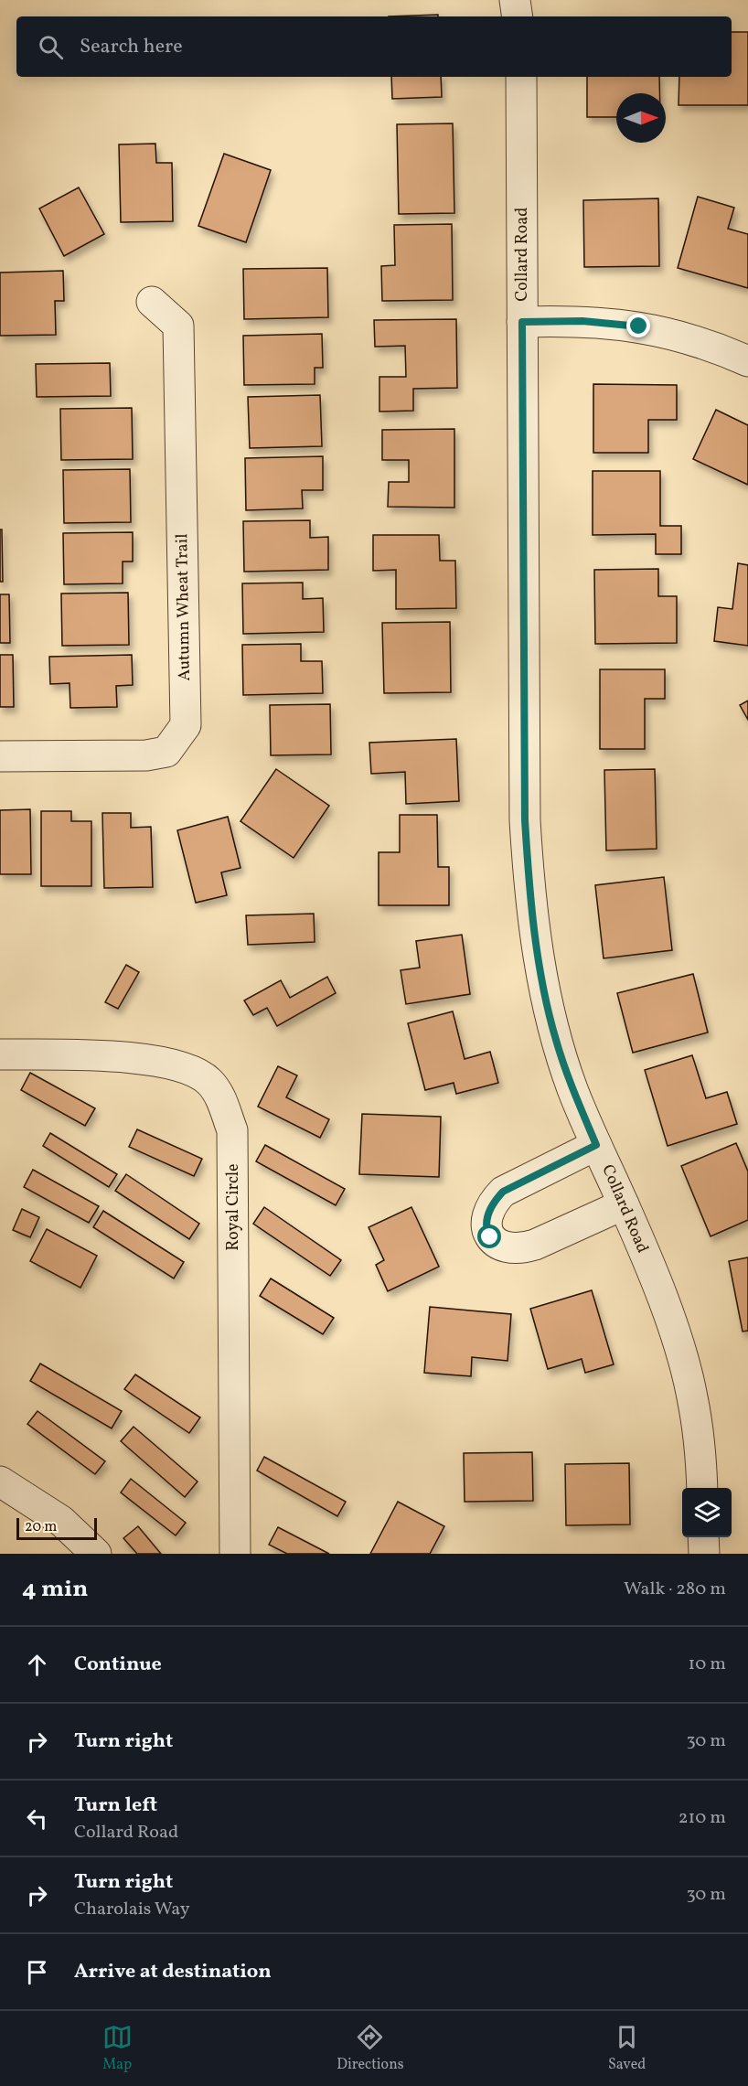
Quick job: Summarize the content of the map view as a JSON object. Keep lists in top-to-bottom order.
{
  "streets": {
    "street": ["Collard Road", "Autumn Wheat Trail", "Royal Circle"]
  },
  "scale_bar": "20 m",
  "north": "right",
  "page": {
    "search": "Search here",
    "scale": "20 m",
    "heading": ["4 min", "Walk · 280 m"],
    "list": [
      ["Continue", "10 m"],
      ["Turn right", "30 m"],
      ["Turn left", "Collard Road", "210 m"],
      ["Turn right", "Charolais Way", "30 m"],
      "Arrive at destination"
    ],
    "nav": ["Map", "Directions", "Saved"]
  }
}
